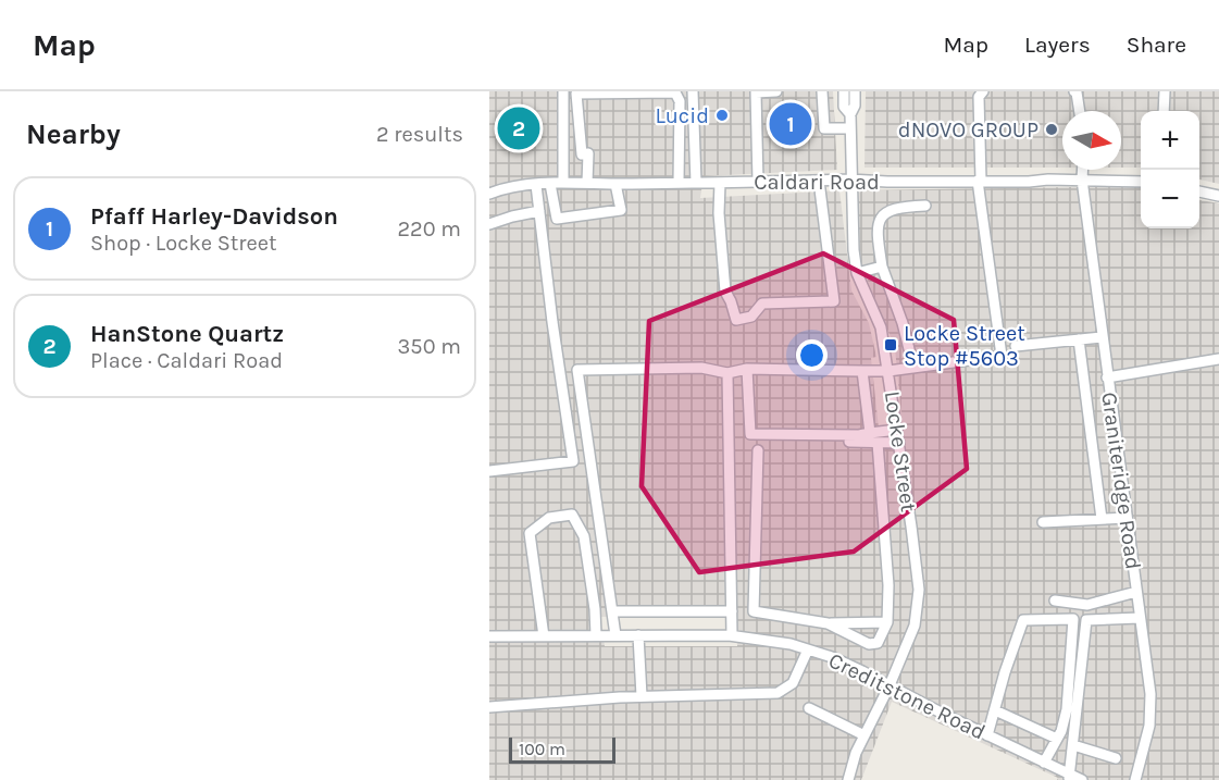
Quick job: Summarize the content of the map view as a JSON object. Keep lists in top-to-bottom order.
{
  "streets": {
    "street": [
      "Caldari Road",
      "Locke Street",
      "Graniteridge Road",
      "Creditstone Road"
    ]
  },
  "crossings": [
    ["Caldari Road", "Locke Street"],
    ["Caldari Road", "Graniteridge Road"],
    ["Locke Street", "Creditstone Road"]
  ],
  "places": {
    "other": ["Lucid", "dNOVO GROUP"],
    "transit": ["Locke Street Stop #5603"]
  },
  "scale_bar": "100 m",
  "north": "right",
  "page": {
    "header": "Map",
    "nav": ["Map", "Layers", "Share"],
    "heading": ["Nearby", "2 results"],
    "pins": ["1", "2"],
    "map_buttons": ["+", "−"],
    "list": [
      {
        "mark": "1",
        "name": "Pfaff Harley-Davidson",
        "note": "Shop · Locke Street",
        "value": "220 m"
      },
      {
        "mark": "2",
        "name": "HanStone Quartz",
        "note": "Place · Caldari Road",
        "value": "350 m"
      }
    ],
    "scale": "100 m"
  }
}
